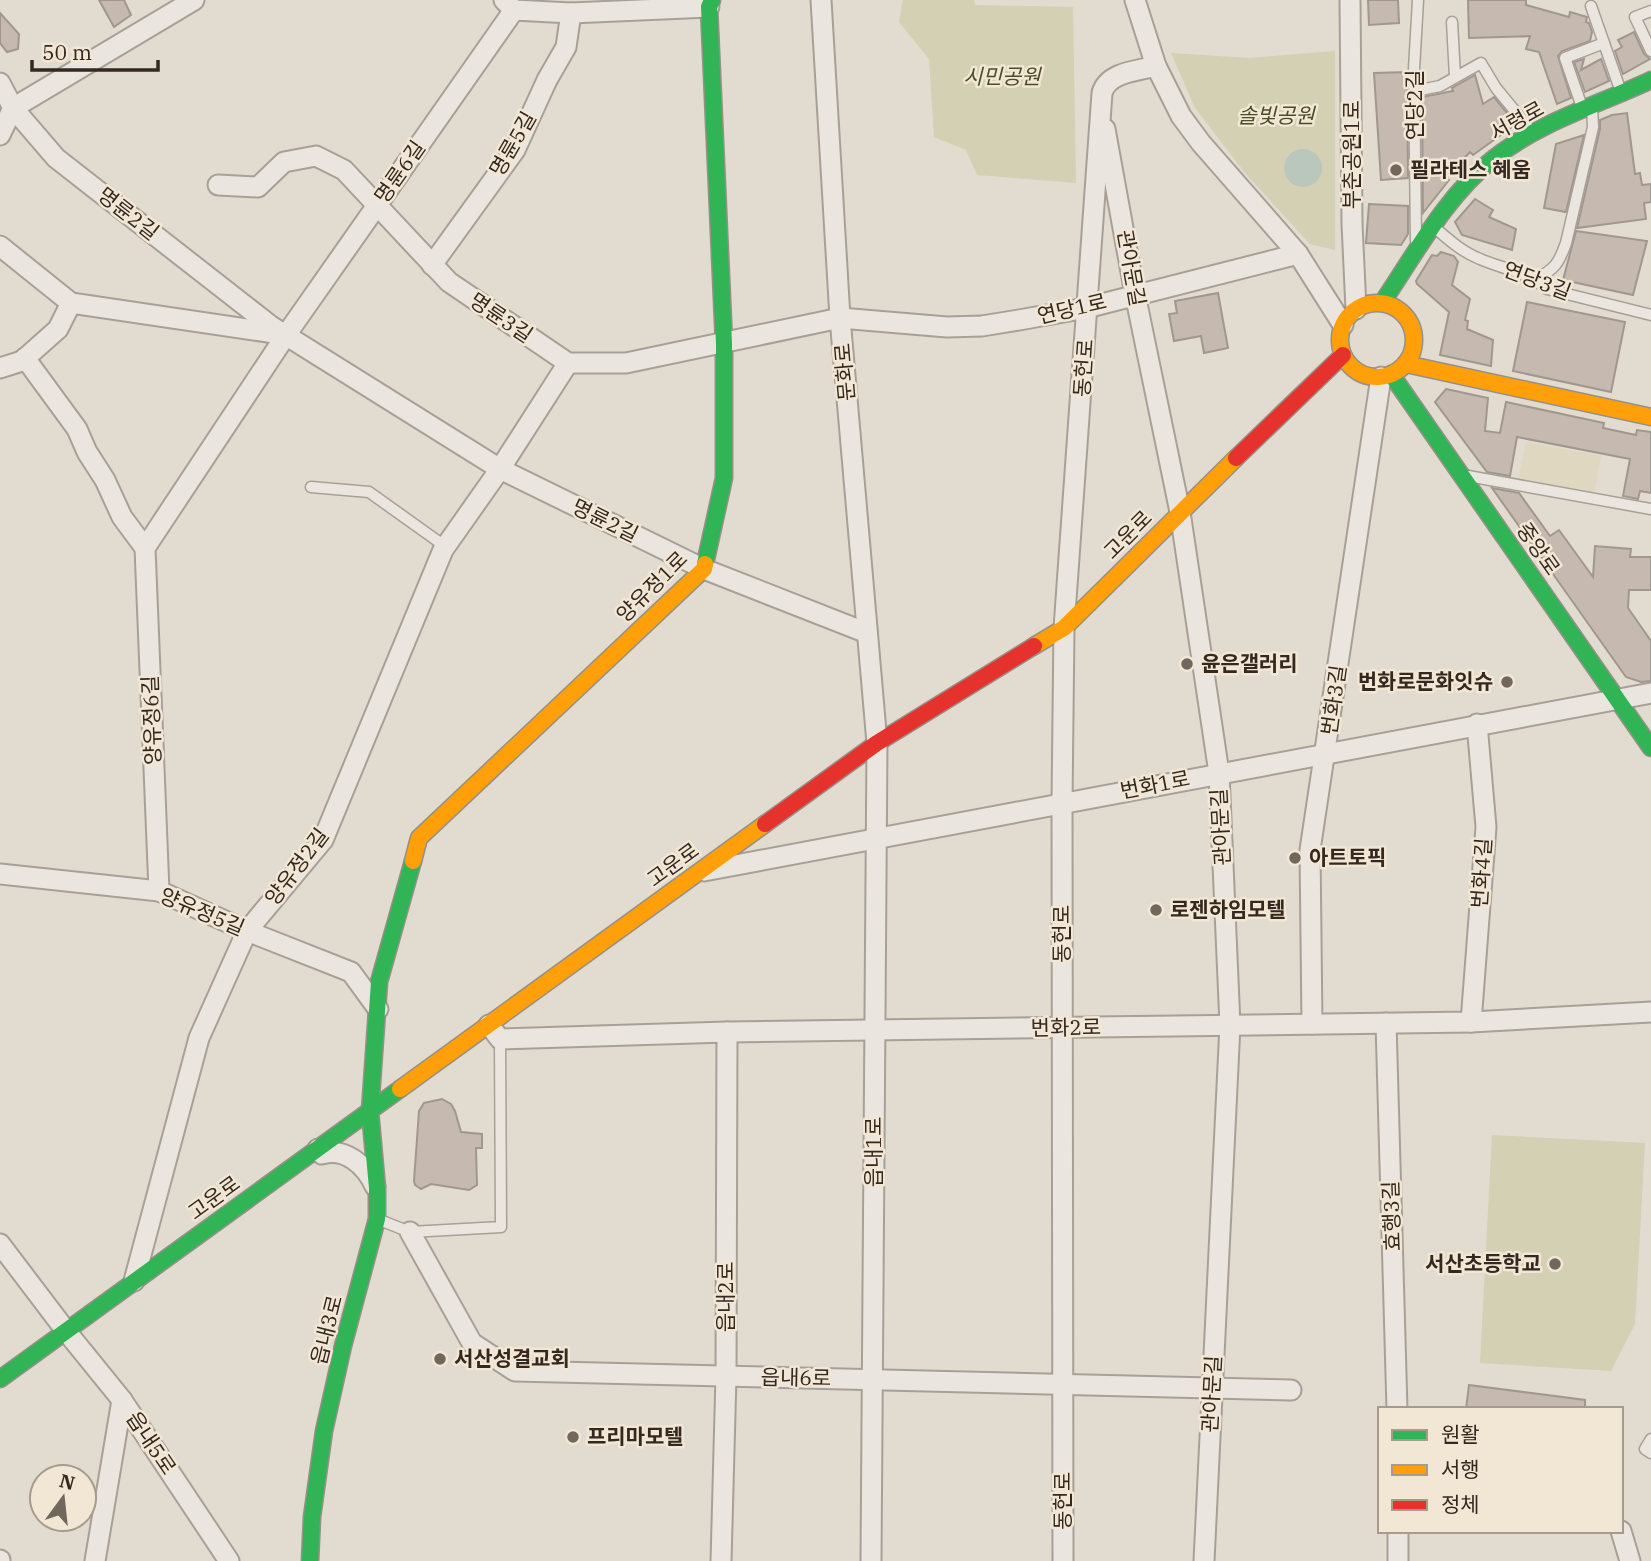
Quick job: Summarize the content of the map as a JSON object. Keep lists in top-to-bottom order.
{
  "streets": {
    "street": [
      "서령로",
      "명륜5길",
      "부춘공원1로",
      "명륜6길",
      "명륜2길",
      "관아문길",
      "연당1로",
      "명륜3길",
      "동헌로",
      "문화로",
      "고운로",
      "중앙로",
      "양유정1로",
      "번화3길",
      "양유정6길",
      "번화1로",
      "양유정2길",
      "번화4길",
      "양유정5길",
      "번화2로",
      "읍내1로",
      "효행3길",
      "읍내2로",
      "읍내3로",
      "읍내6로",
      "읍내5로"
    ],
    "lane": ["연당2길", "연당3길"]
  },
  "crossings": [
    ["연당2길", "서령로"],
    ["서령로", "부춘공원1로"],
    ["서령로", "연당3길"],
    ["서령로", "고운로"],
    ["서령로", "중앙로"],
    ["서령로", "번화3길"],
    ["명륜5길", "명륜3길"],
    ["부춘공원1로", "고운로"],
    ["부춘공원1로", "중앙로"],
    ["부춘공원1로", "번화3길"],
    ["명륜6길", "명륜2길"],
    ["명륜6길", "명륜3길"],
    ["명륜2길", "문화로"],
    ["명륜2길", "양유정1로"],
    ["명륜2길", "양유정2길"],
    ["관아문길", "연당1로"],
    ["관아문길", "동헌로"],
    ["관아문길", "고운로"],
    ["관아문길", "번화1로"],
    ["관아문길", "번화2로"],
    ["관아문길", "읍내6로"],
    ["연당1로", "동헌로"],
    ["연당1로", "문화로"],
    ["동헌로", "고운로"],
    ["동헌로", "번화1로"],
    ["동헌로", "번화2로"],
    ["동헌로", "읍내6로"],
    ["문화로", "고운로"],
    ["문화로", "읍내1로"],
    ["고운로", "중앙로"],
    ["고운로", "양유정1로"],
    ["고운로", "번화3길"],
    ["고운로", "번화1로"],
    ["고운로", "양유정2길"],
    ["고운로", "번화2로"],
    ["고운로", "읍내1로"],
    ["고운로", "읍내3로"],
    ["고운로", "읍내5로"],
    ["중앙로", "번화3길"],
    ["중앙로", "번화1로"],
    ["양유정1로", "양유정5길"],
    ["양유정1로", "읍내3로"],
    ["번화3길", "번화1로"],
    ["번화3길", "번화2로"],
    ["양유정6길", "양유정5길"],
    ["번화1로", "번화4길"],
    ["번화1로", "읍내1로"],
    ["양유정2길", "양유정5길"],
    ["번화4길", "번화2로"],
    ["번화2로", "읍내1로"],
    ["번화2로", "효행3길"],
    ["번화2로", "읍내2로"],
    ["읍내1로", "읍내6로"],
    ["읍내2로", "읍내6로"]
  ],
  "parks": ["시민공원", "솔빛공원"],
  "places": [
    "필라테스 혜움",
    "윤은갤러리",
    "번화로문화잇슈",
    "아트토픽",
    "로젠하임모텔",
    "서산초등학교",
    "서산성결교회",
    "프리마모텔"
  ],
  "legend": ["원활", "서행", "정체"],
  "scale_bar": "50 m",
  "north": "top"
}
